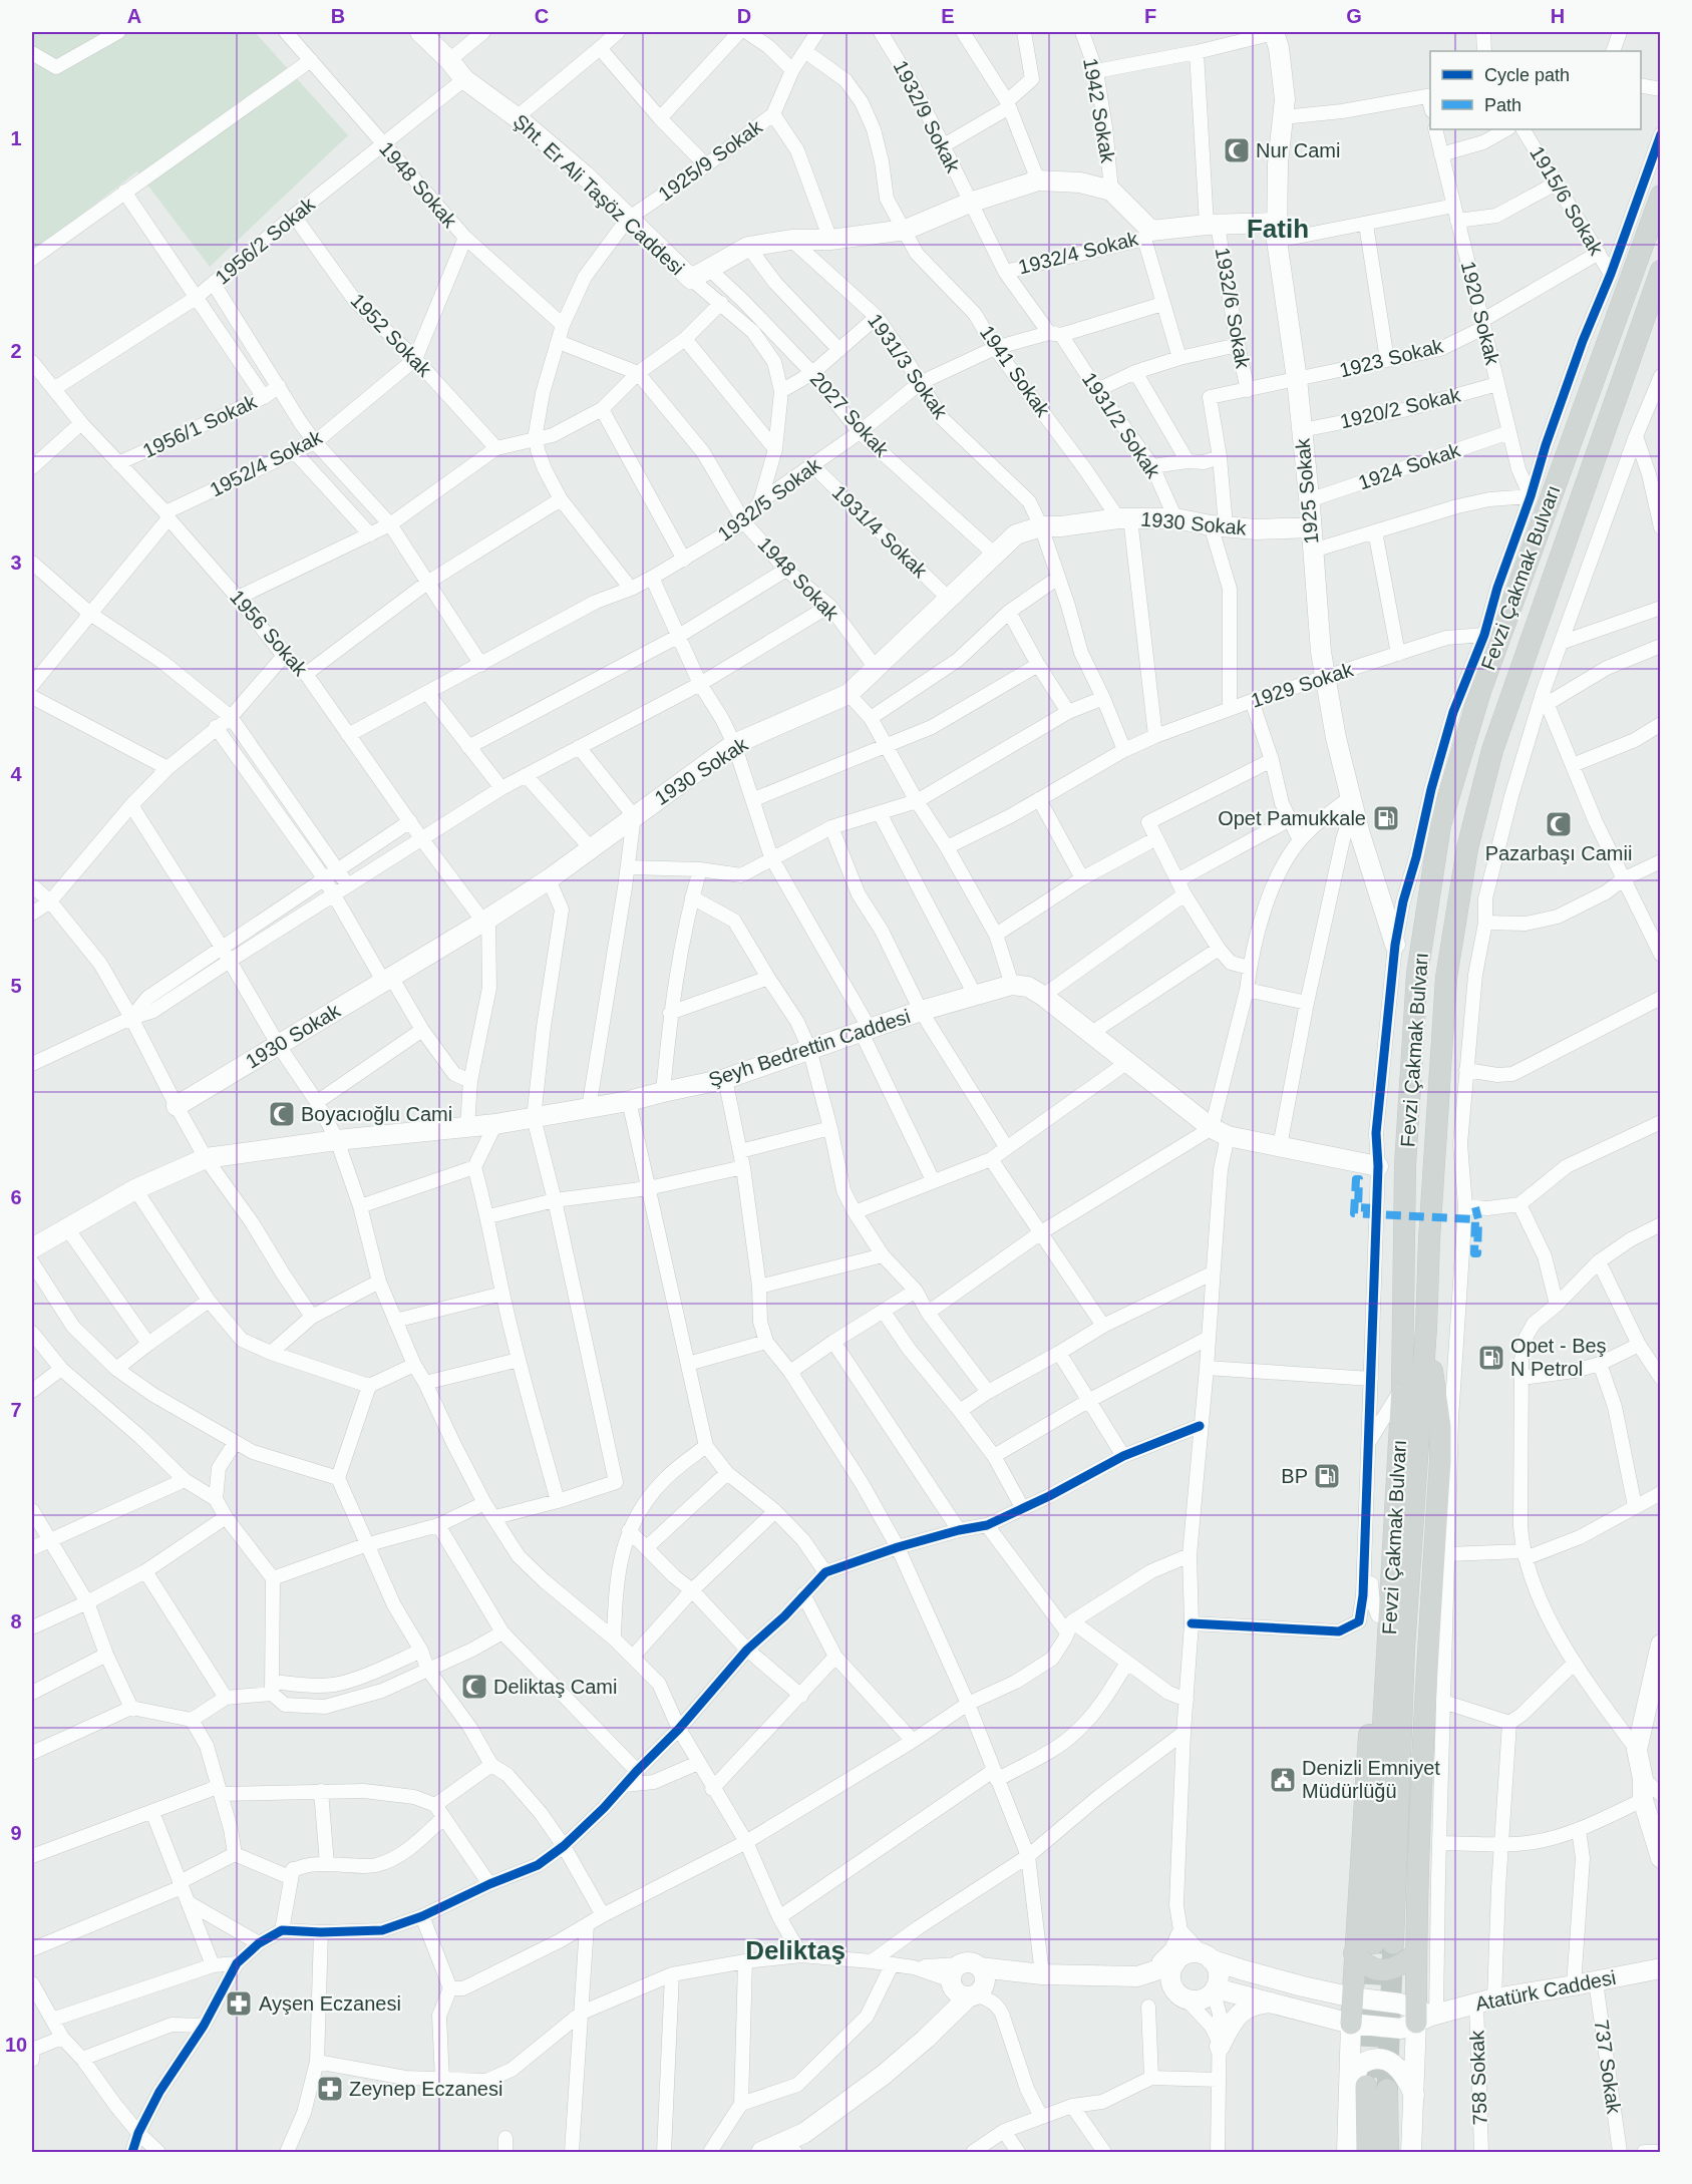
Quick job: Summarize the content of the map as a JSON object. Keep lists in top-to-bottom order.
{
  "streets": {
    "main road": ["Fevzi Çakmak Bulvarı"],
    "street": [
      "1942 Sokak",
      "1932/9 Sokak",
      "1925/9 Sokak",
      "1948 Sokak",
      "Şht. Er Ali Taşöz Caddesi",
      "1915/6 Sokak",
      "1956/2 Sokak",
      "1932/4 Sokak",
      "1932/6 Sokak",
      "1920 Sokak",
      "1952 Sokak",
      "1923 Sokak",
      "1931/3 Sokak",
      "1941 Sokak",
      "1920/2 Sokak",
      "2027 Sokak",
      "1931/2 Sokak",
      "1956/1 Sokak",
      "1952/4 Sokak",
      "1924 Sokak",
      "1925 Sokak",
      "1932/5 Sokak",
      "1930 Sokak",
      "1931/4 Sokak",
      "1956 Sokak",
      "1929 Sokak",
      "Şeyh Bedrettin Caddesi",
      "Atatürk Caddesi",
      "737 Sokak",
      "758 Sokak"
    ]
  },
  "crossings": [
    ["1942 Sokak", "Şht. Er Ali Taşöz Caddesi"],
    ["1932/9 Sokak", "Şht. Er Ali Taşöz Caddesi"],
    ["1932/9 Sokak", "1931/2 Sokak"],
    ["1925/9 Sokak", "1948 Sokak"],
    ["1925/9 Sokak", "Şht. Er Ali Taşöz Caddesi"],
    ["1925/9 Sokak", "1941 Sokak"],
    ["1948 Sokak", "1956/2 Sokak"],
    ["1948 Sokak", "1932/5 Sokak"],
    ["1948 Sokak", "1930 Sokak"],
    ["Şht. Er Ali Taşöz Caddesi", "1956/2 Sokak"],
    ["Şht. Er Ali Taşöz Caddesi", "1931/3 Sokak"],
    ["Şht. Er Ali Taşöz Caddesi", "1941 Sokak"],
    ["Şht. Er Ali Taşöz Caddesi", "2027 Sokak"],
    ["Şht. Er Ali Taşöz Caddesi", "1931/2 Sokak"],
    ["1915/6 Sokak", "1923 Sokak"],
    ["1956/2 Sokak", "1952 Sokak"],
    ["1956/2 Sokak", "1956 Sokak"],
    ["1932/4 Sokak", "1931/2 Sokak"],
    ["1932/6 Sokak", "1923 Sokak"],
    ["1920 Sokak", "1923 Sokak"],
    ["1920 Sokak", "1920/2 Sokak"],
    ["1920 Sokak", "1924 Sokak"],
    ["1952 Sokak", "1952/4 Sokak"],
    ["1923 Sokak", "1925 Sokak"],
    ["1931/3 Sokak", "1932/5 Sokak"],
    ["1931/3 Sokak", "1930 Sokak"],
    ["1931/3 Sokak", "1929 Sokak"],
    ["1941 Sokak", "1932/5 Sokak"],
    ["1941 Sokak", "1930 Sokak"],
    ["1920/2 Sokak", "1925 Sokak"],
    ["2027 Sokak", "1932/5 Sokak"],
    ["2027 Sokak", "1930 Sokak"],
    ["1931/2 Sokak", "1932/5 Sokak"],
    ["1931/2 Sokak", "1930 Sokak"],
    ["1956/1 Sokak", "1956 Sokak"],
    ["1952/4 Sokak", "1956 Sokak"],
    ["1924 Sokak", "1925 Sokak"],
    ["1925 Sokak", "1930 Sokak"],
    ["1925 Sokak", "1929 Sokak"],
    ["1932/5 Sokak", "1931/4 Sokak"],
    ["1932/5 Sokak", "1956 Sokak"],
    ["1930 Sokak", "1931/4 Sokak"],
    ["1930 Sokak", "1956 Sokak"],
    ["Atatürk Caddesi", "737 Sokak"],
    ["Atatürk Caddesi", "758 Sokak"]
  ],
  "districts": ["Fatih", "Deliktaş"],
  "places": {
    "mosque": [
      "Nur Cami",
      "Pazarbaşı Camii",
      "Boyacıoğlu Cami",
      "Deliktaş Cami"
    ],
    "fuel station": ["Opet Pamukkale", "Opet - Beş N Petrol", "BP"],
    "public building": ["Denizli Emniyet Müdürlüğü"],
    "pharmacy": ["Ayşen Eczanesi", "Zeynep Eczanesi"]
  },
  "legend": ["Cycle path", "Path"],
  "grid": {
    "columns": [
      "A",
      "B",
      "C",
      "D",
      "E",
      "F",
      "G",
      "H"
    ],
    "rows": [
      "1",
      "2",
      "3",
      "4",
      "5",
      "6",
      "7",
      "8",
      "9",
      "10"
    ]
  }
}
